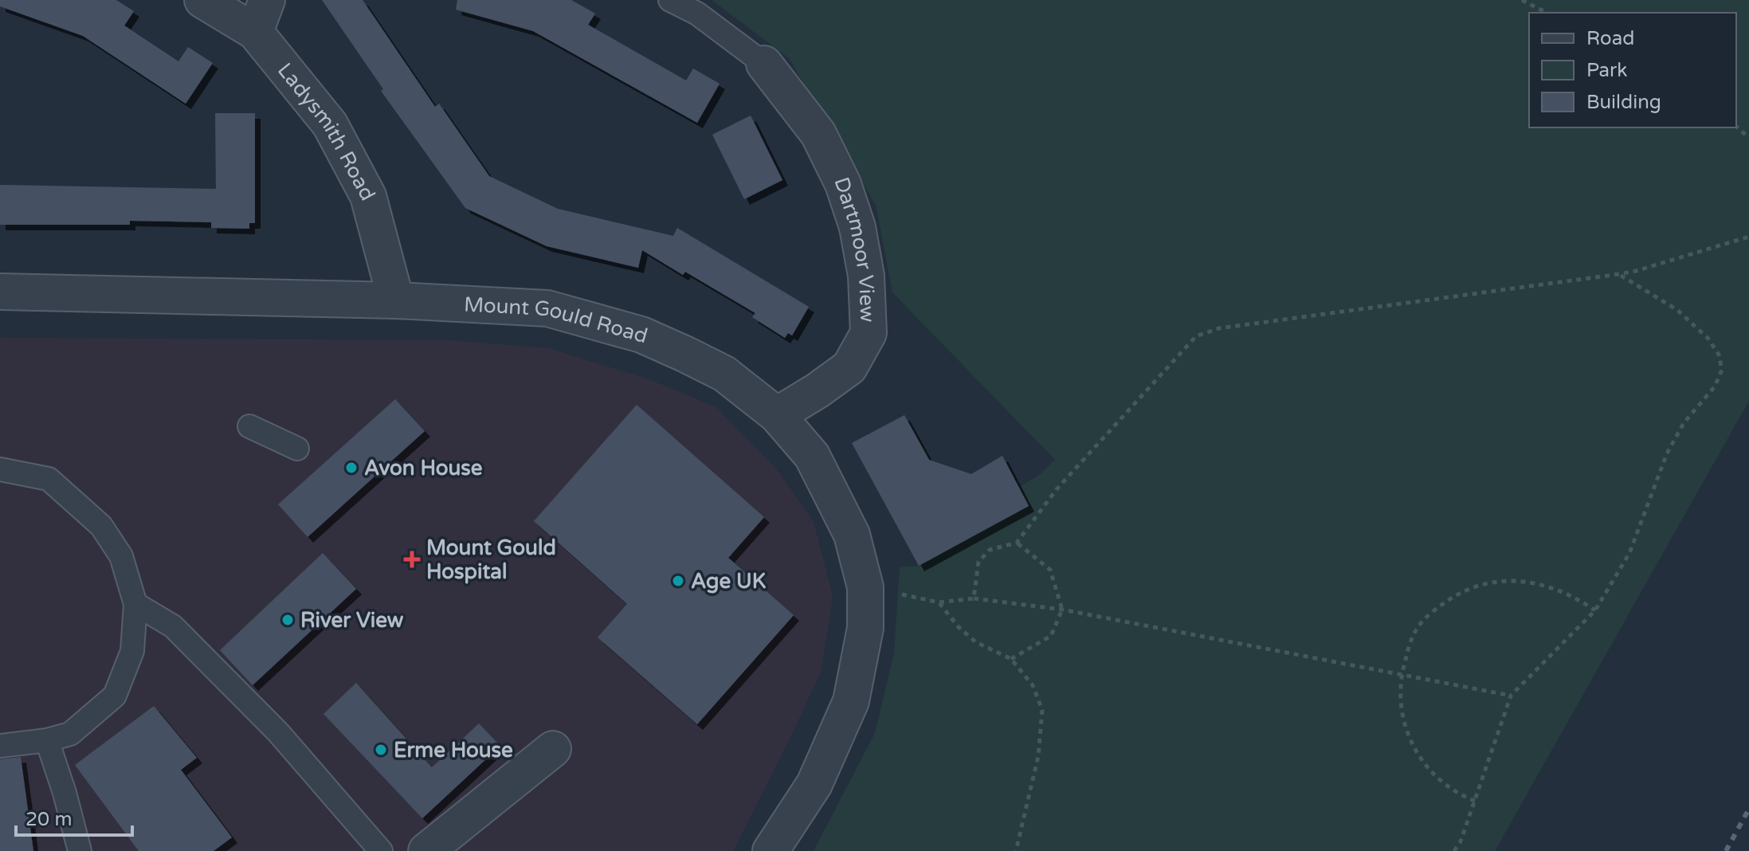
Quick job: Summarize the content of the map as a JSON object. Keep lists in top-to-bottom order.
{
  "streets": {
    "street": ["Ladysmith Road", "Dartmoor View", "Mount Gould Road"]
  },
  "crossings": [
    ["Ladysmith Road", "Mount Gould Road"],
    ["Dartmoor View", "Mount Gould Road"]
  ],
  "places": {
    "other": [
      "Avon House",
      "Age UK",
      "River View",
      "Erme House"
    ],
    "health": ["Mount Gould Hospital"]
  },
  "legend": ["Road", "Park", "Building"],
  "scale_bar": "20 m"
}
